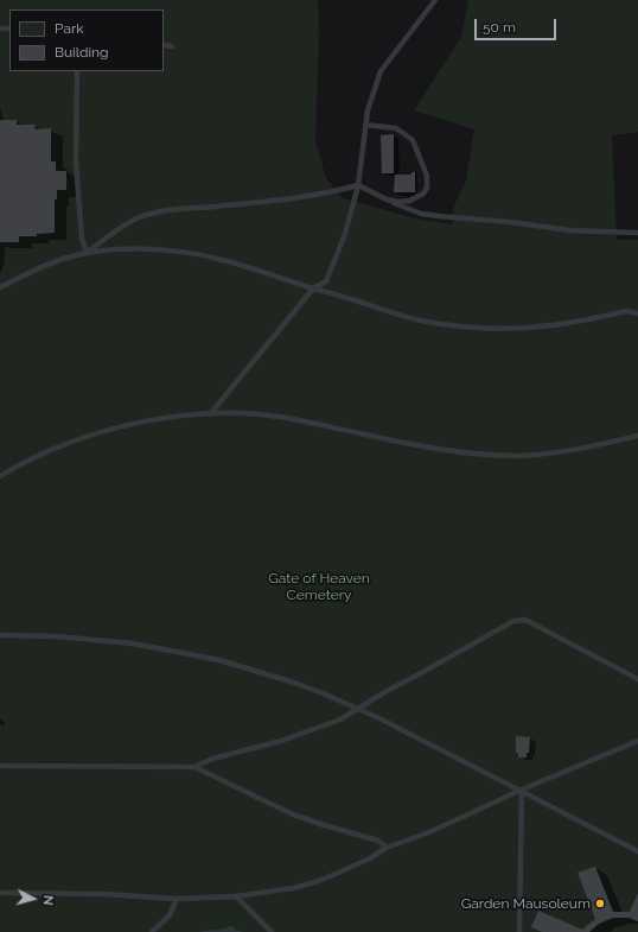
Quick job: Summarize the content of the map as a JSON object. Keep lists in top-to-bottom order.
{
  "parks": ["Gate of Heaven Cemetery"],
  "places": ["Garden Mausoleum"],
  "legend": ["Park", "Building"],
  "scale_bar": "50 m",
  "north": "right"
}
